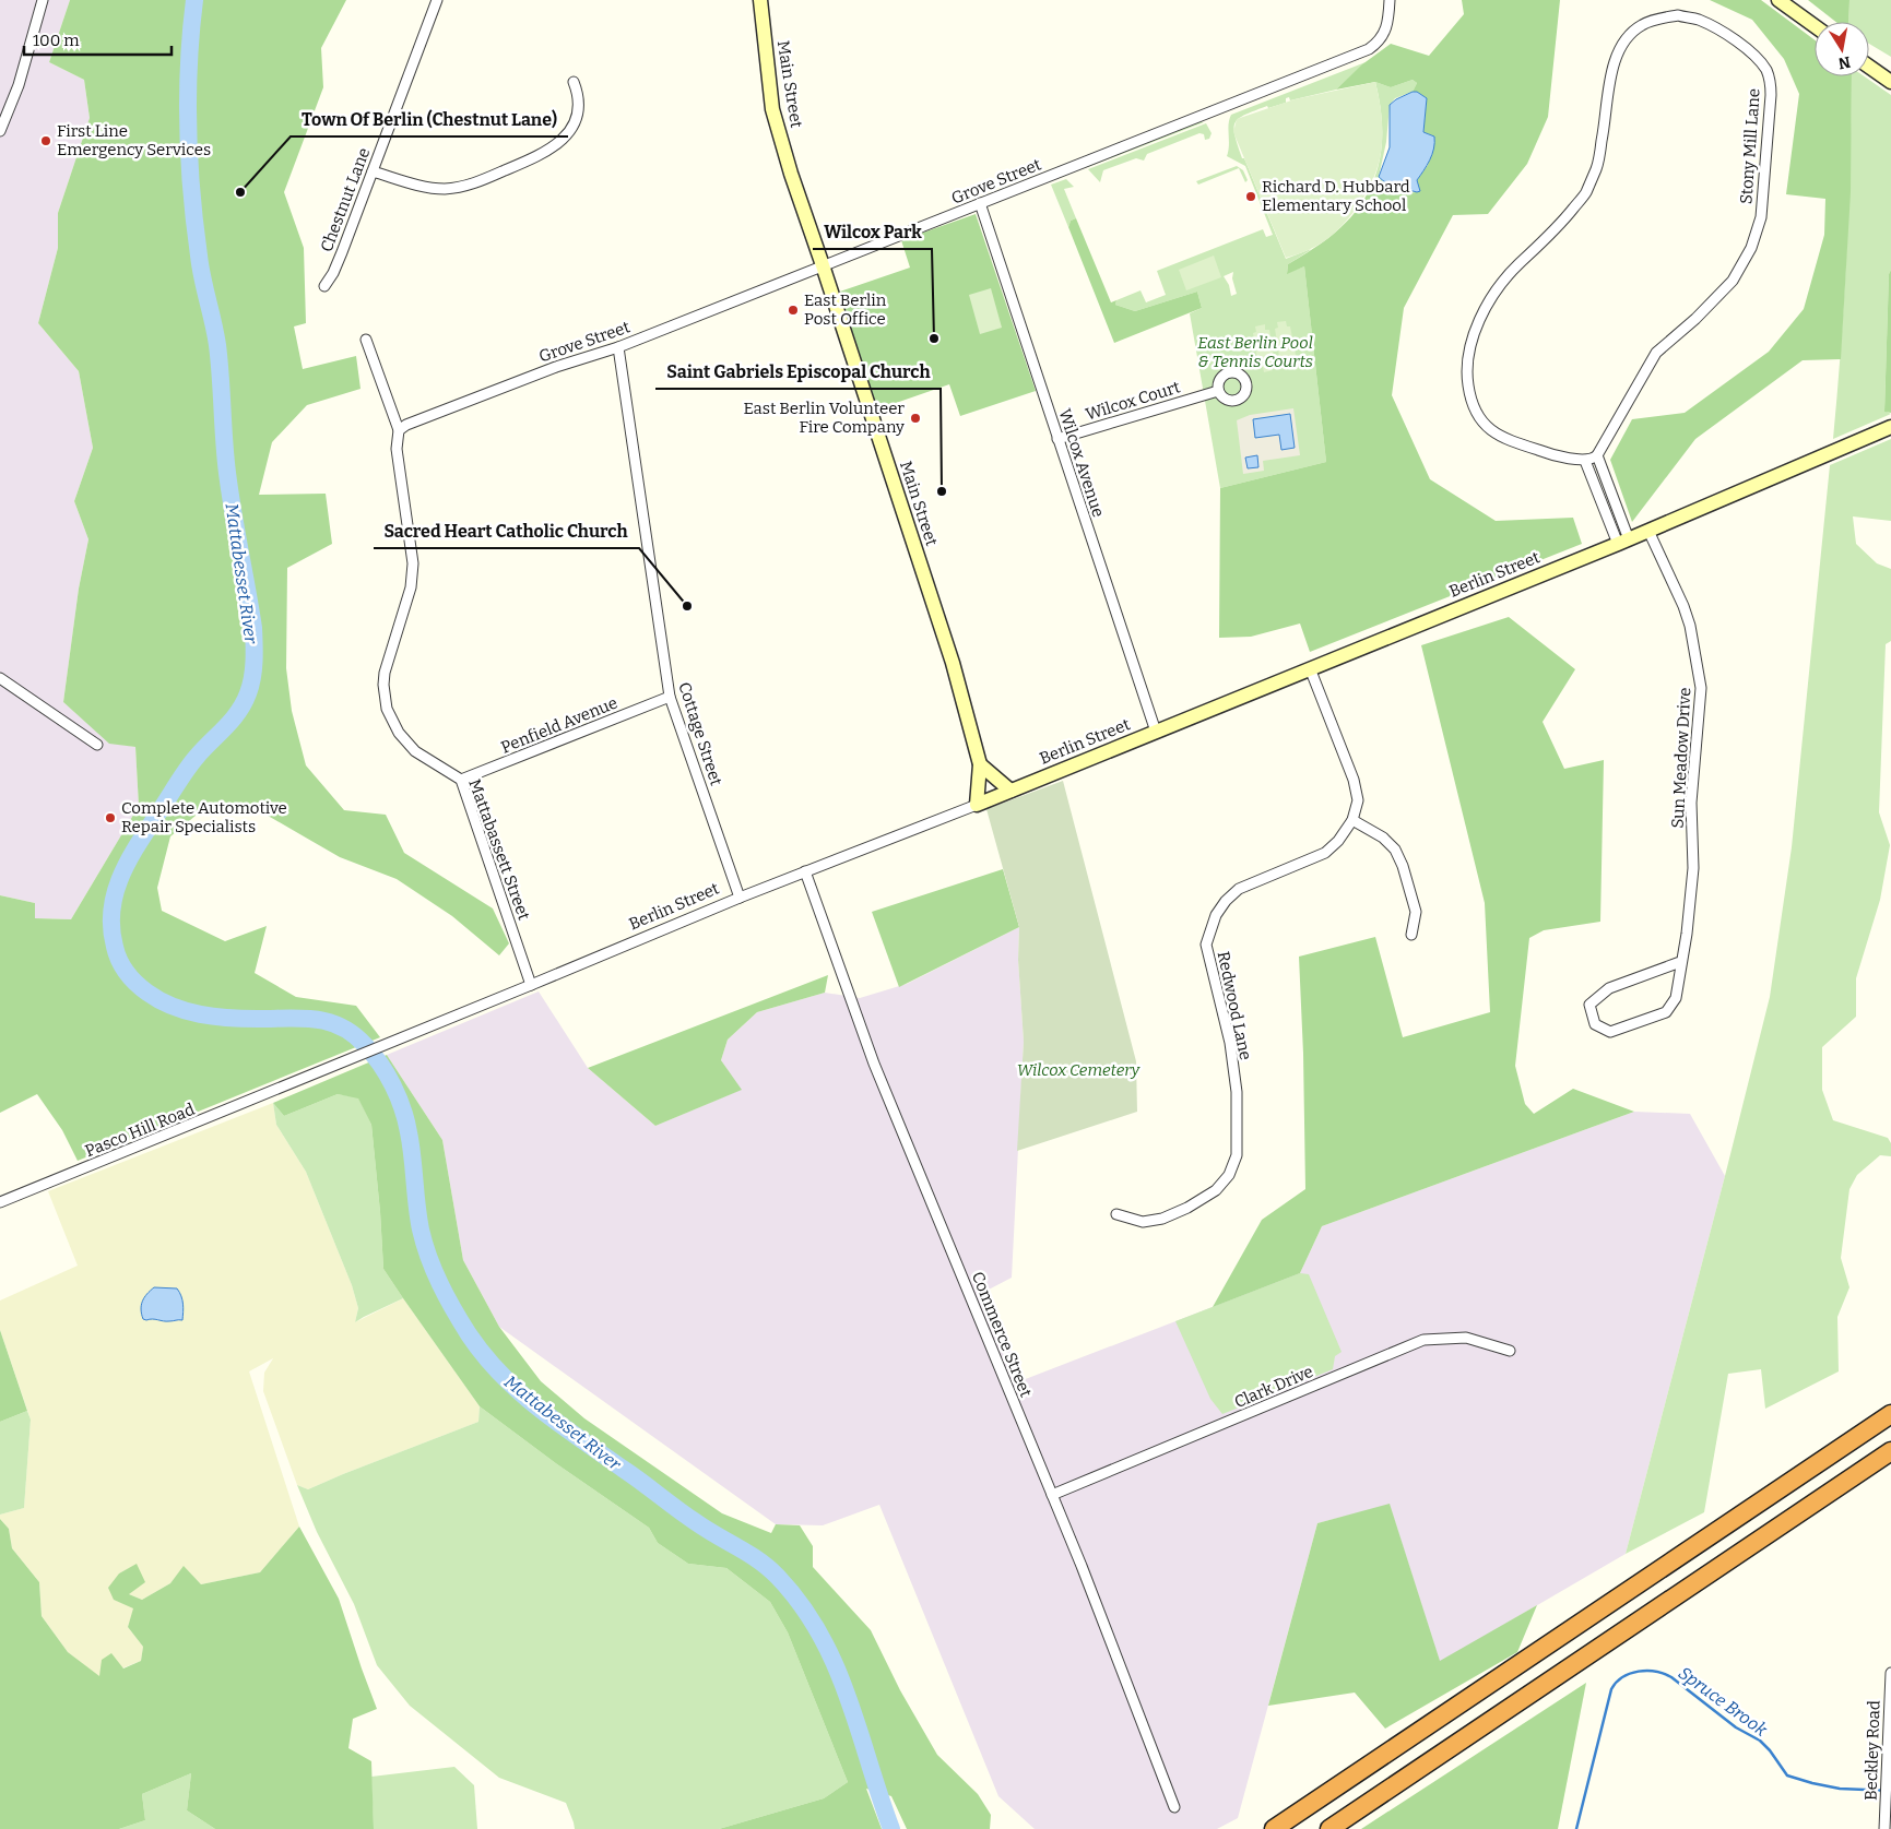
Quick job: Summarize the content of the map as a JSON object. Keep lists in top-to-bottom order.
{
  "streets": {
    "street": [
      "Main Street",
      "Stony Mill Lane",
      "Grove Street",
      "Chestnut Lane",
      "Wilcox Court",
      "Wilcox Avenue",
      "Berlin Street",
      "Penfield Avenue",
      "Cottage Street",
      "Sun Meadow Drive",
      "Mattabassett Street",
      "Redwood Lane",
      "Pasco Hill Road",
      "Commerce Street",
      "Clark Drive",
      "Beckley Road"
    ]
  },
  "crossings": [
    ["Main Street", "Grove Street"],
    ["Main Street", "Berlin Street"],
    ["Grove Street", "Wilcox Avenue"],
    ["Grove Street", "Cottage Street"],
    ["Grove Street", "Mattabassett Street"],
    ["Wilcox Court", "Wilcox Avenue"],
    ["Wilcox Avenue", "Berlin Street"],
    ["Berlin Street", "Cottage Street"],
    ["Berlin Street", "Sun Meadow Drive"],
    ["Berlin Street", "Mattabassett Street"],
    ["Berlin Street", "Redwood Lane"],
    ["Berlin Street", "Pasco Hill Road"],
    ["Berlin Street", "Commerce Street"],
    ["Penfield Avenue", "Cottage Street"],
    ["Penfield Avenue", "Mattabassett Street"],
    ["Commerce Street", "Clark Drive"]
  ],
  "water": ["Mattabesset River", "Spruce Brook"],
  "parks": ["East Berlin Pool & Tennis Courts", "Wilcox Cemetery"],
  "places": [
    "First Line Emergency Services",
    "Town Of Berlin (Chestnut Lane)",
    "Richard D. Hubbard Elementary School",
    "East Berlin Post Office",
    "Wilcox Park",
    "East Berlin Volunteer Fire Company",
    "Saint Gabriels Episcopal Church",
    "Sacred Heart Catholic Church",
    "Complete Automotive Repair Specialists"
  ],
  "scale_bar": "100 m",
  "north": "bottom"
}
